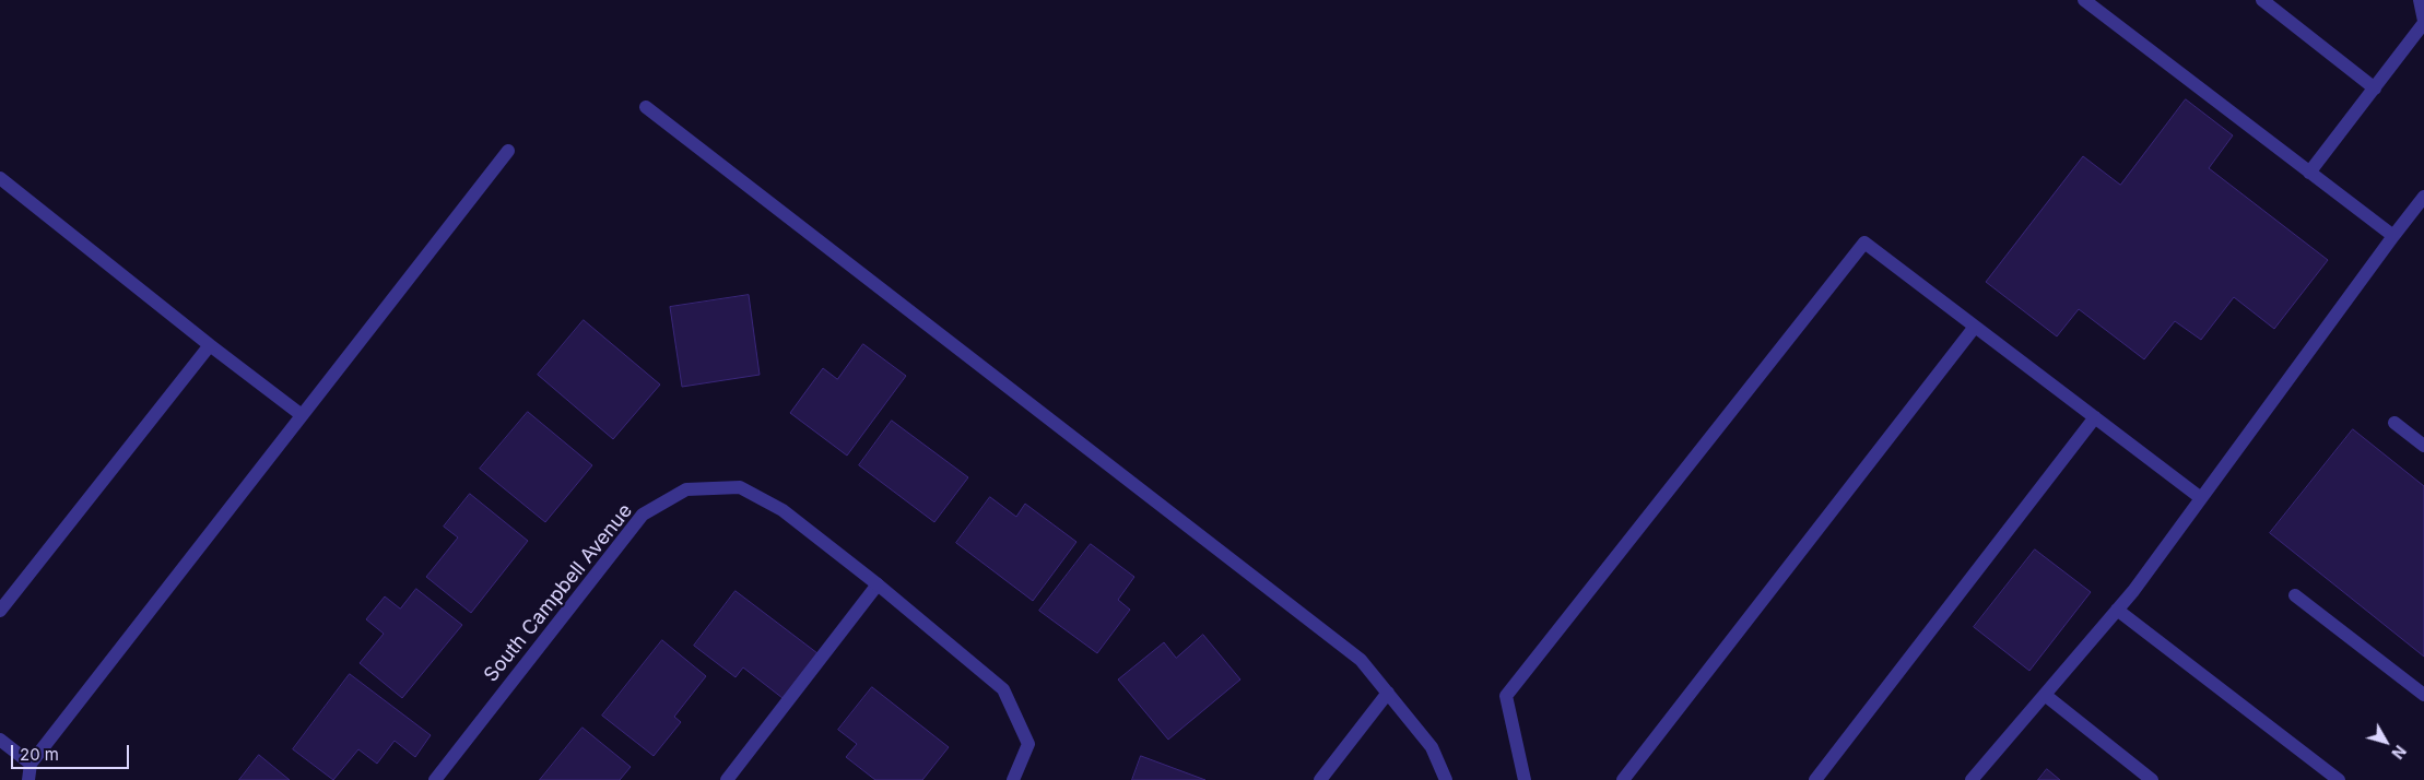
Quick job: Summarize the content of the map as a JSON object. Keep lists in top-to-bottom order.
{
  "streets": {
    "street": ["South Campbell Avenue"]
  },
  "scale_bar": "20 m",
  "north": "bottom right"
}
